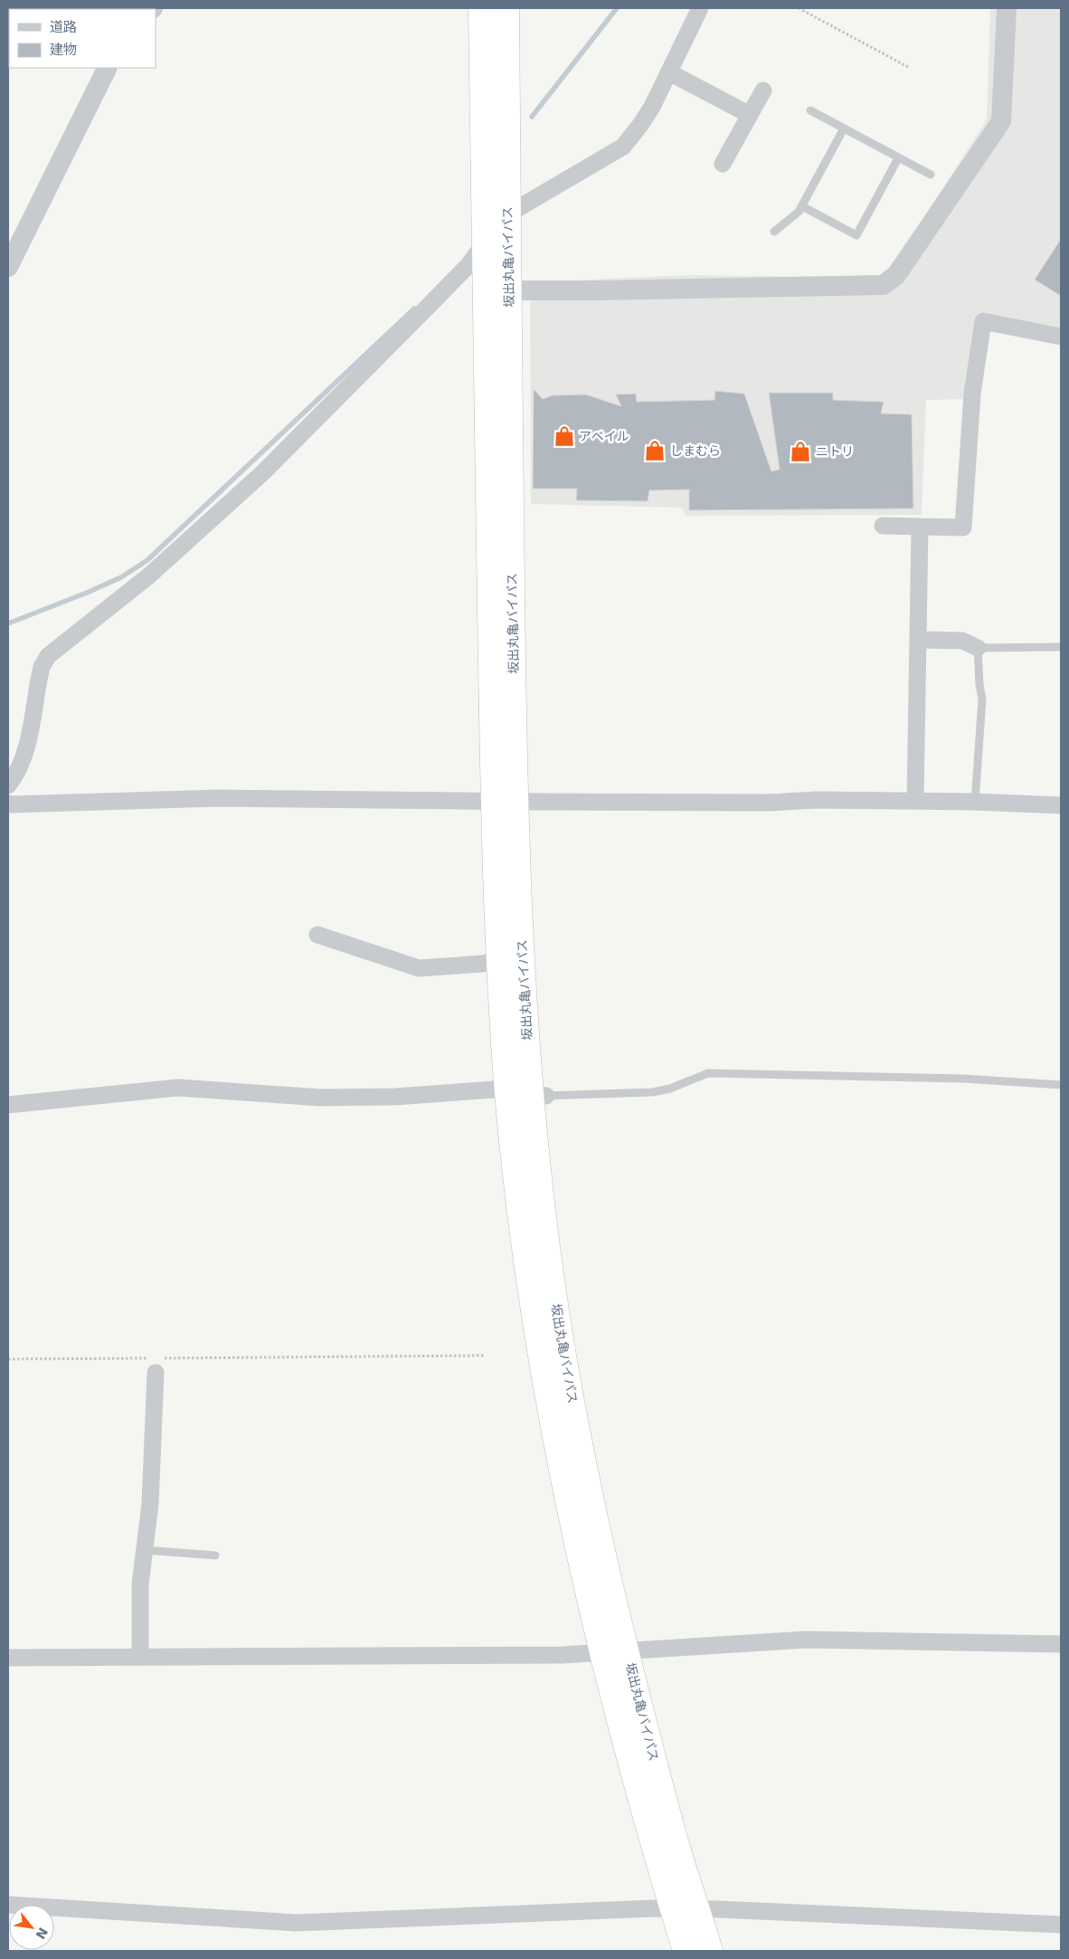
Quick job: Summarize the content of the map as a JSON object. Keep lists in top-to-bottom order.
{
  "streets": {
    "highway": ["坂出丸亀バイパス"]
  },
  "places": {
    "shop": ["アベイル", "しまむら", "ニトリ"]
  },
  "legend": ["道路", "建物"],
  "north": "bottom right"
}
